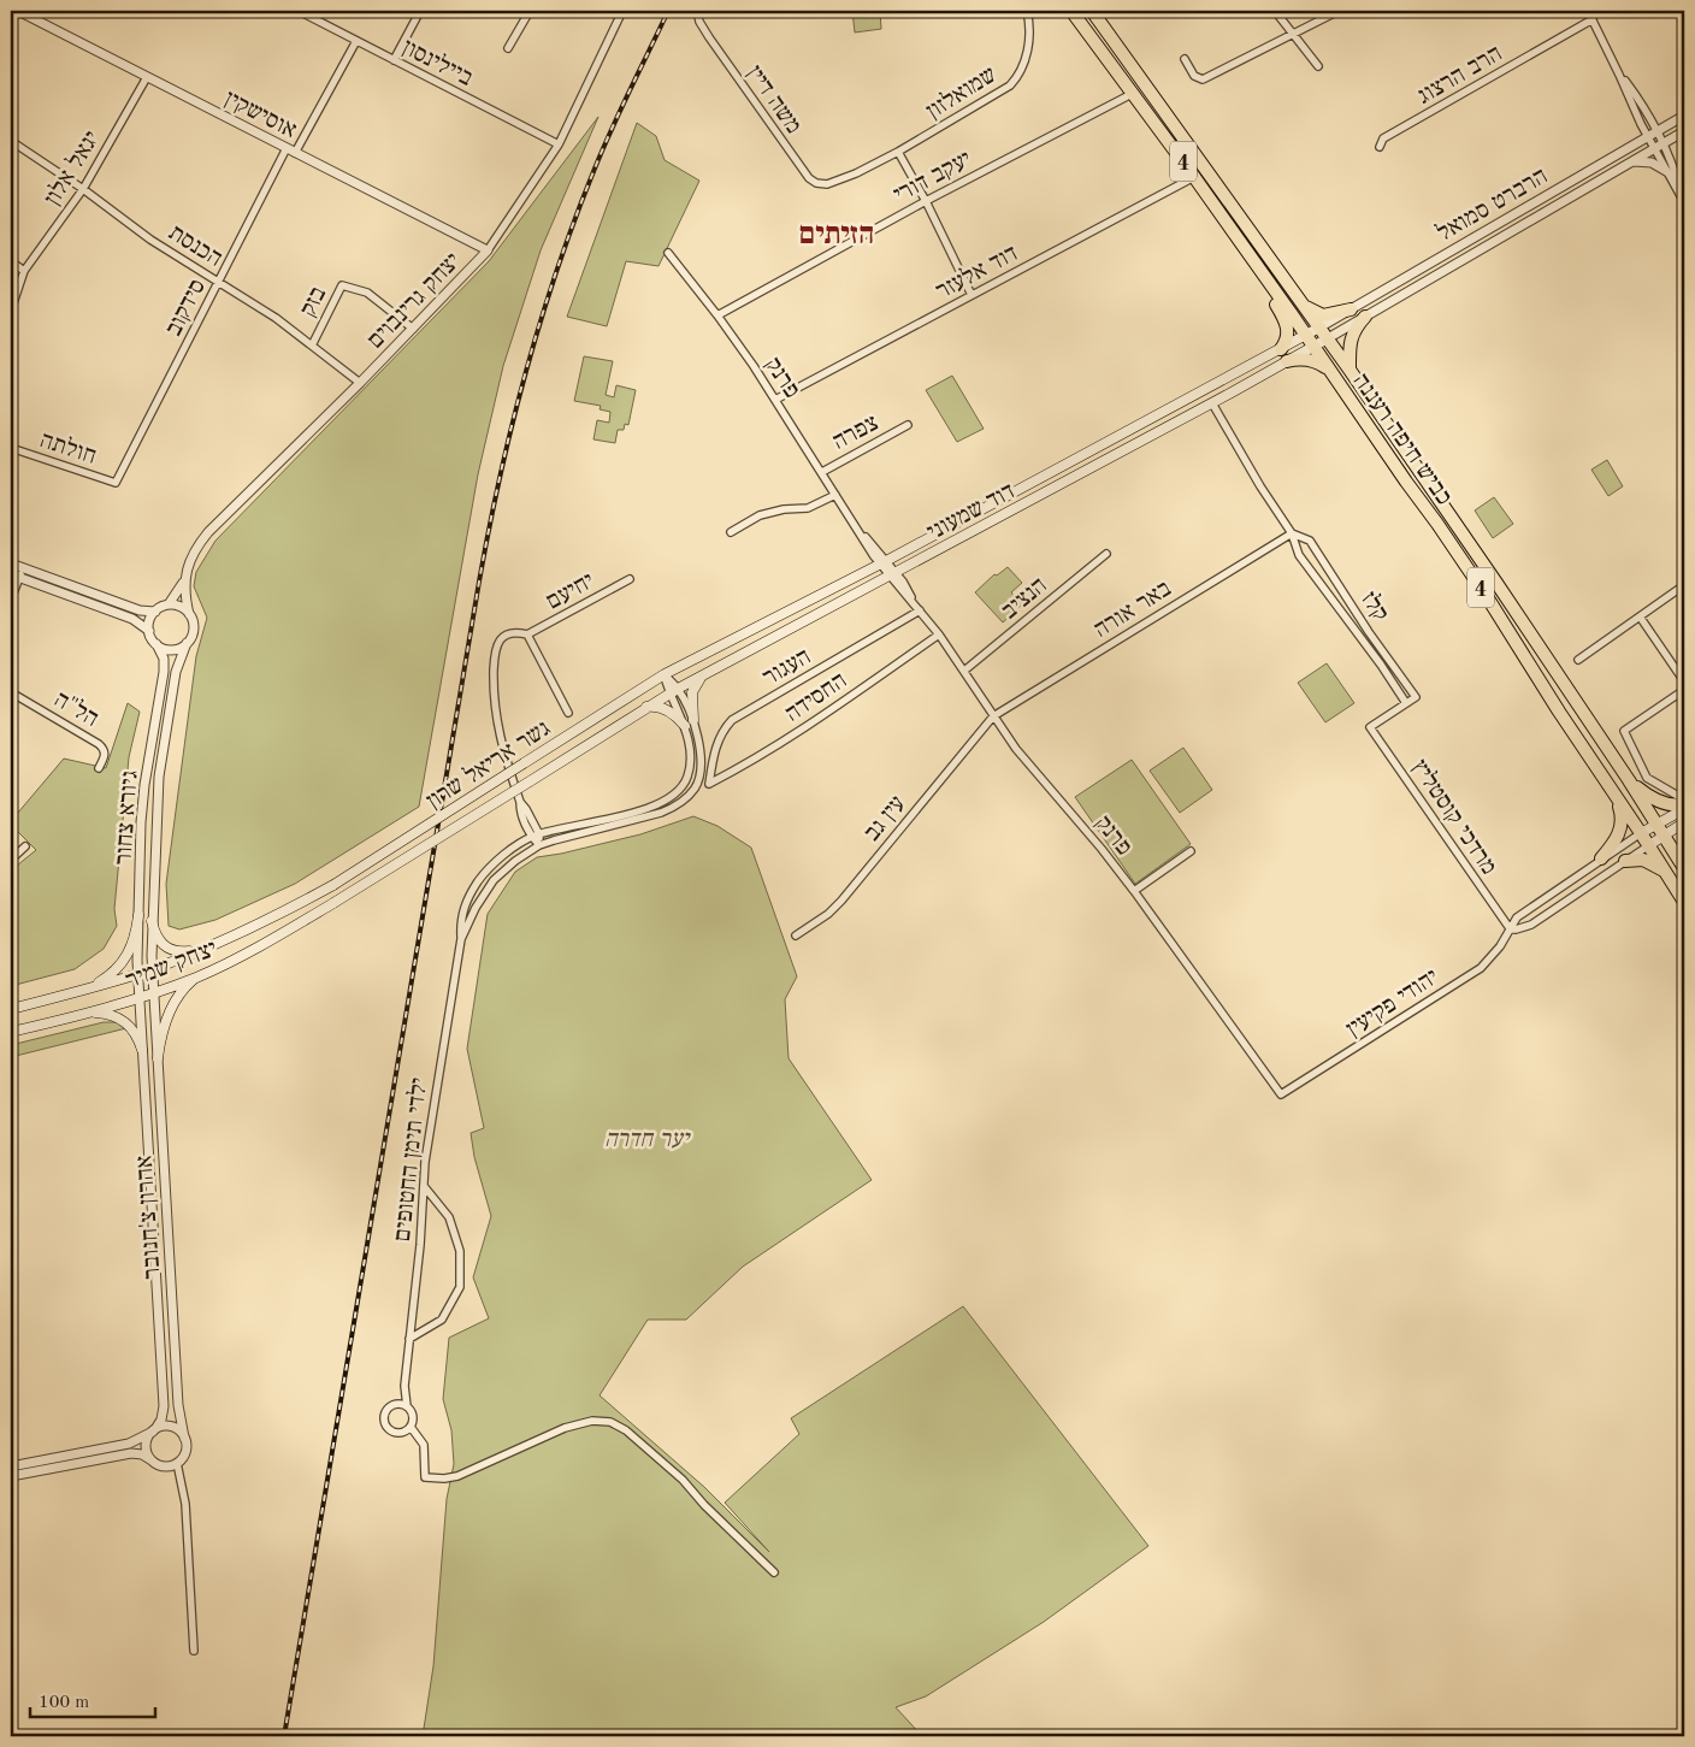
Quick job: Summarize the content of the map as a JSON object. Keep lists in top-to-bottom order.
{
  "streets": {
    "highway": ["4", "כביש חיפה רעננה"],
    "main road": [
      "דוד שמעוני",
      "גשר אריאל שרון",
      "יצחק שמיר",
      "יהודי פקיעין"
    ],
    "street": [
      "ביילינסון",
      "הרב הרצוג",
      "שמואלזון",
      "משה דיין",
      "אוסישקין",
      "יגאל אלון",
      "יעקב דורי",
      "הרברט סמואל",
      "הכנסת",
      "דוד אלעזר",
      "יצחק גרינבוים",
      "בזק",
      "סידקוב",
      "פרנק",
      "צפרה",
      "חולתה",
      "יחיעם",
      "הנציב",
      "קלז",
      "באר אורה",
      "העגור",
      "החסידה",
      "הל\"ה",
      "מרדכי קוסטליץ",
      "גיורא צחור",
      "עין גב",
      "ילדי תימן החטופים",
      "אהרון צ'חנובר"
    ]
  },
  "crossings": [
    ["ביילינסון", "יצחק גרינבוים"],
    ["ביילינסון", "סידקוב"],
    ["שמואלזון", "משה דיין"],
    ["אוסישקין", "יגאל אלון"],
    ["אוסישקין", "יצחק גרינבוים"],
    ["אוסישקין", "סידקוב"],
    ["יגאל אלון", "הכנסת"],
    ["יעקב דורי", "פרנק"],
    ["יעקב דורי", "כביש חיפה רעננה"],
    ["הרברט סמואל", "כביש חיפה רעננה"],
    ["הרברט סמואל", "דוד שמעוני"],
    ["הכנסת", "יצחק גרינבוים"],
    ["הכנסת", "בזק"],
    ["הכנסת", "סידקוב"],
    ["דוד אלעזר", "פרנק"],
    ["דוד אלעזר", "כביש חיפה רעננה"],
    ["יצחק גרינבוים", "בזק"],
    ["יצחק גרינבוים", "גיורא צחור"],
    ["סידקוב", "חולתה"],
    ["פרנק", "צפרה"],
    ["פרנק", "דוד שמעוני"],
    ["פרנק", "הנציב"],
    ["פרנק", "באר אורה"],
    ["פרנק", "העגור"],
    ["פרנק", "החסידה"],
    ["פרנק", "עין גב"],
    ["פרנק", "יהודי פקיעין"],
    ["כביש חיפה רעננה", "דוד שמעוני"],
    ["כביש חיפה רעננה", "יהודי פקיעין"],
    ["דוד שמעוני", "קלז"],
    ["דוד שמעוני", "גשר אריאל שרון"],
    ["דוד שמעוני", "ילדי תימן החטופים"],
    ["יחיעם", "ילדי תימן החטופים"],
    ["קלז", "באר אורה"],
    ["קלז", "מרדכי קוסטליץ"],
    ["באר אורה", "עין גב"],
    ["העגור", "החסידה"],
    ["גשר אריאל שרון", "יצחק שמיר"],
    ["גשר אריאל שרון", "ילדי תימן החטופים"],
    ["מרדכי קוסטליץ", "יהודי פקיעין"],
    ["גיורא צחור", "יצחק שמיר"],
    ["גיורא צחור", "אהרון צ'חנובר"],
    ["יצחק שמיר", "אהרון צ'חנובר"]
  ],
  "districts": ["הזיתים"],
  "parks": ["יער חדרה"],
  "scale_bar": "100 m"
}
